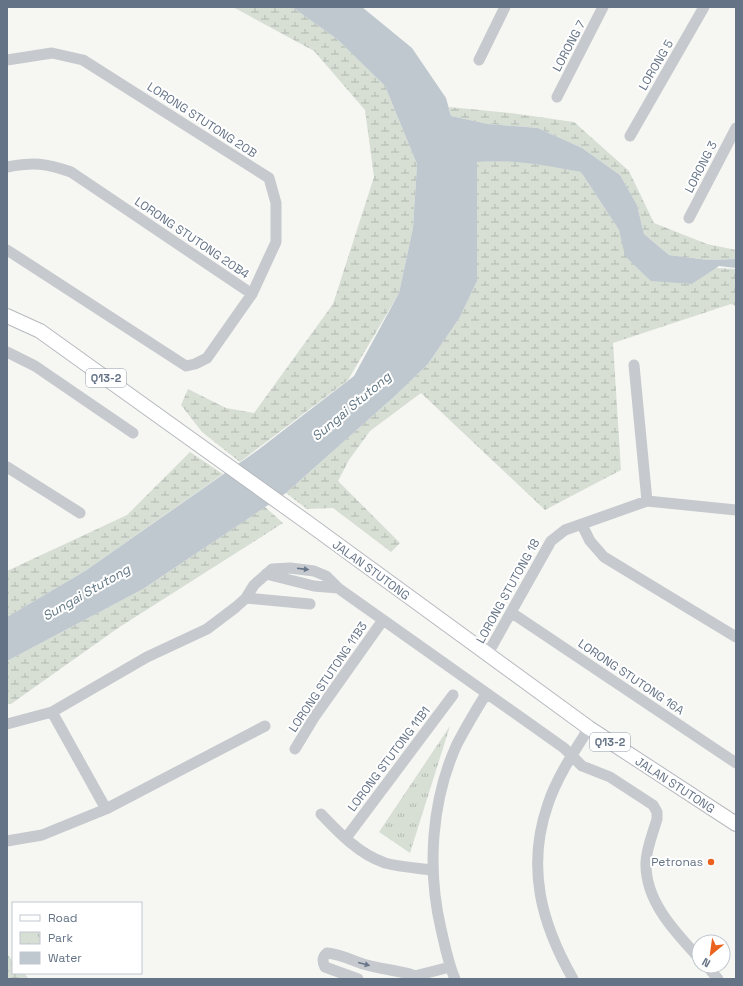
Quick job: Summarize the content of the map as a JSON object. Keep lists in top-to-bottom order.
{
  "streets": {
    "main road": ["Q13-2", "JALAN STUTONG"],
    "street": [
      "LORONG 7",
      "LORONG 5",
      "LORONG STUTONG 20B",
      "LORONG 3",
      "LORONG STUTONG 20B4",
      "LORONG STUTONG 18",
      "LORONG STUTONG 11B3",
      "LORONG STUTONG 16A",
      "LORONG STUTONG 11B1"
    ]
  },
  "crossings": [
    ["LORONG STUTONG 20B", "LORONG STUTONG 20B4"],
    ["JALAN STUTONG", "LORONG STUTONG 18"],
    ["LORONG STUTONG 18", "LORONG STUTONG 16A"]
  ],
  "water": ["Sungai Stutong"],
  "places": ["Petronas"],
  "legend": ["Road", "Park", "Water"],
  "north": "bottom left"
}
